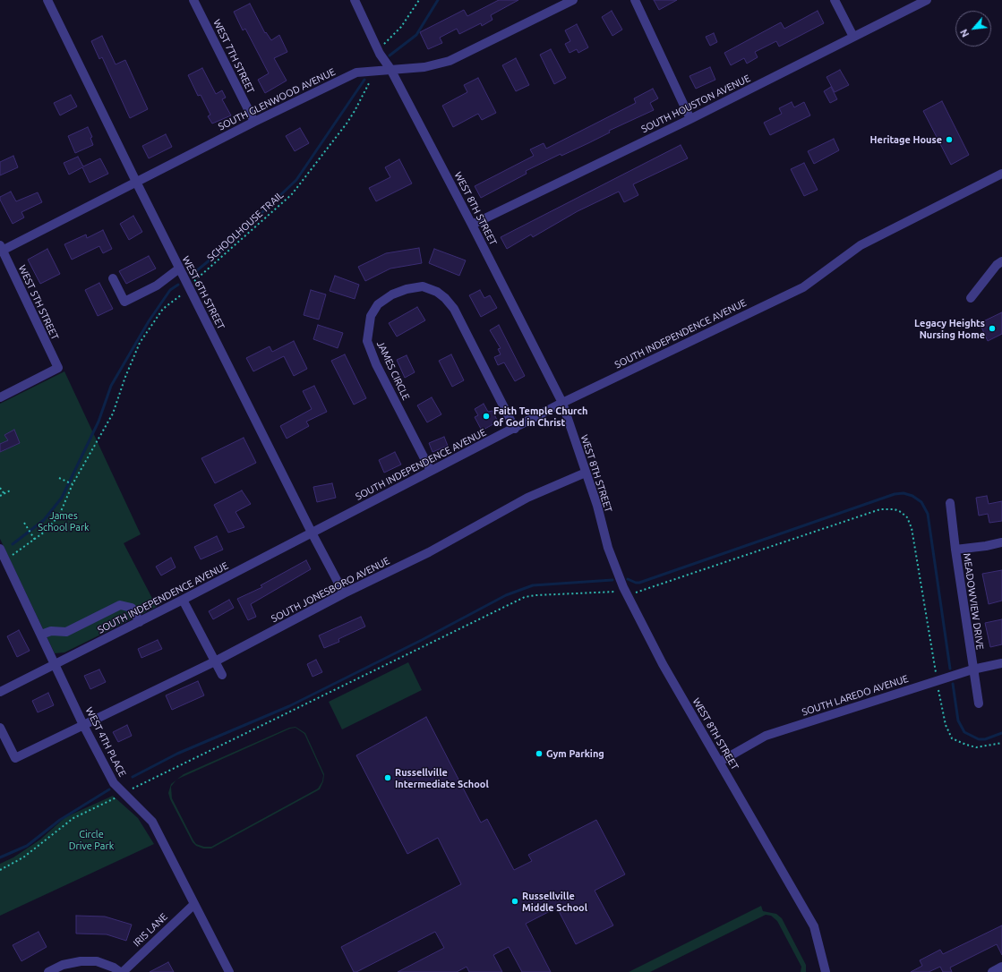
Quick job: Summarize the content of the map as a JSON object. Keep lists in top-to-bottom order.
{
  "streets": {
    "street": [
      "WEST 7TH STREET",
      "SOUTH GLENWOOD AVENUE",
      "SOUTH HOUSTON AVENUE",
      "WEST 8TH STREET",
      "WEST 6TH STREET",
      "WEST 5TH STREET",
      "SOUTH INDEPENDENCE AVENUE",
      "JAMES CIRCLE",
      "SOUTH JONESBORO AVENUE",
      "MEADOWVIEW DRIVE",
      "SOUTH LAREDO AVENUE",
      "WEST 4TH PLACE",
      "IRIS LANE"
    ],
    "path": ["SCHOOLHOUSE TRAIL"]
  },
  "crossings": [
    ["WEST 7TH STREET", "SOUTH GLENWOOD AVENUE"],
    ["SOUTH GLENWOOD AVENUE", "WEST 8TH STREET"],
    ["SOUTH GLENWOOD AVENUE", "SCHOOLHOUSE TRAIL"],
    ["SOUTH GLENWOOD AVENUE", "WEST 6TH STREET"],
    ["SOUTH GLENWOOD AVENUE", "WEST 5TH STREET"],
    ["SOUTH HOUSTON AVENUE", "WEST 8TH STREET"],
    ["WEST 8TH STREET", "SOUTH INDEPENDENCE AVENUE"],
    ["WEST 8TH STREET", "SOUTH JONESBORO AVENUE"],
    ["WEST 8TH STREET", "SOUTH LAREDO AVENUE"],
    ["SCHOOLHOUSE TRAIL", "WEST 6TH STREET"],
    ["SCHOOLHOUSE TRAIL", "WEST 4TH PLACE"],
    ["WEST 6TH STREET", "SOUTH INDEPENDENCE AVENUE"],
    ["WEST 6TH STREET", "SOUTH JONESBORO AVENUE"],
    ["SOUTH INDEPENDENCE AVENUE", "JAMES CIRCLE"],
    ["SOUTH INDEPENDENCE AVENUE", "WEST 4TH PLACE"],
    ["SOUTH JONESBORO AVENUE", "WEST 4TH PLACE"],
    ["MEADOWVIEW DRIVE", "SOUTH LAREDO AVENUE"],
    ["WEST 4TH PLACE", "IRIS LANE"]
  ],
  "parks": ["James School Park", "Circle Drive Park"],
  "places": [
    "Heritage House",
    "Legacy Heights Nursing Home",
    "Faith Temple Church of God in Christ",
    "Gym Parking",
    "Russellville Intermediate School",
    "Russellville Middle School"
  ],
  "north": "bottom left"
}
